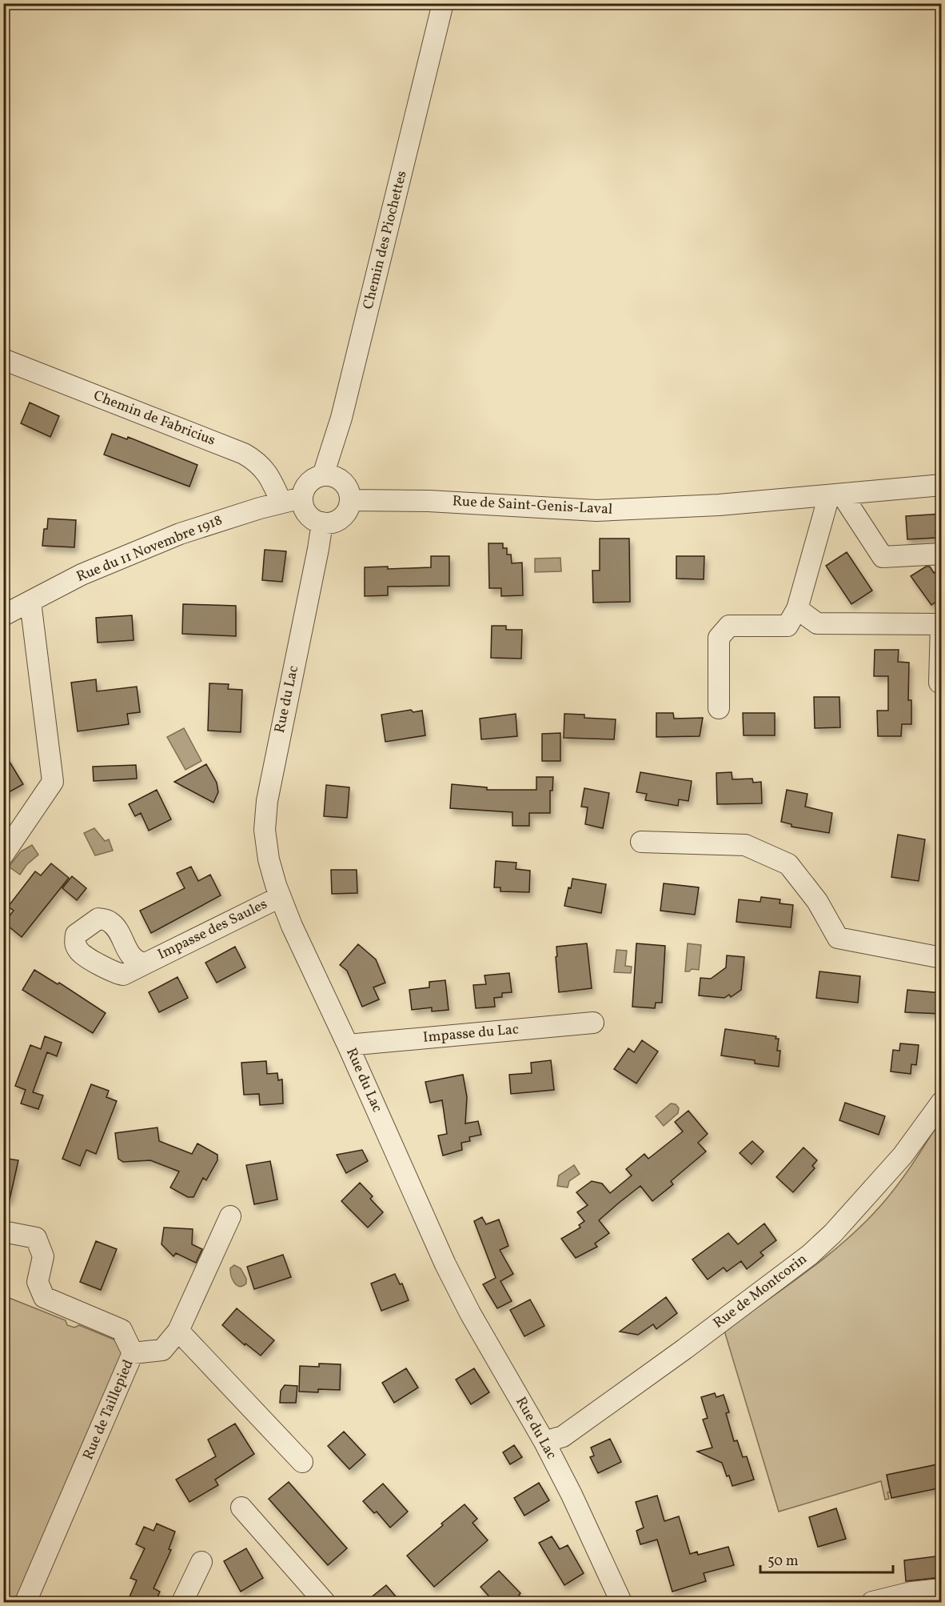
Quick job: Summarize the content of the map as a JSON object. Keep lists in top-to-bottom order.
{
  "streets": {
    "street": [
      "Chemin des Piochettes",
      "Chemin de Fabricius",
      "Rue de Saint-Genis-Laval",
      "Rue du 11 Novembre 1918",
      "Rue du Lac",
      "Impasse des Saules",
      "Impasse du Lac",
      "Rue de Montcorin",
      "Rue de Taillepied"
    ]
  },
  "crossings": [
    ["Chemin des Piochettes", "Rue de Saint-Genis-Laval"],
    ["Chemin des Piochettes", "Rue du 11 Novembre 1918"],
    ["Chemin des Piochettes", "Rue du Lac"],
    ["Chemin de Fabricius", "Rue du 11 Novembre 1918"],
    ["Rue de Saint-Genis-Laval", "Rue du 11 Novembre 1918"],
    ["Rue de Saint-Genis-Laval", "Rue du Lac"],
    ["Rue du 11 Novembre 1918", "Rue du Lac"],
    ["Rue du Lac", "Impasse des Saules"],
    ["Rue du Lac", "Impasse du Lac"],
    ["Rue du Lac", "Rue de Montcorin"]
  ],
  "scale_bar": "50 m"
}
